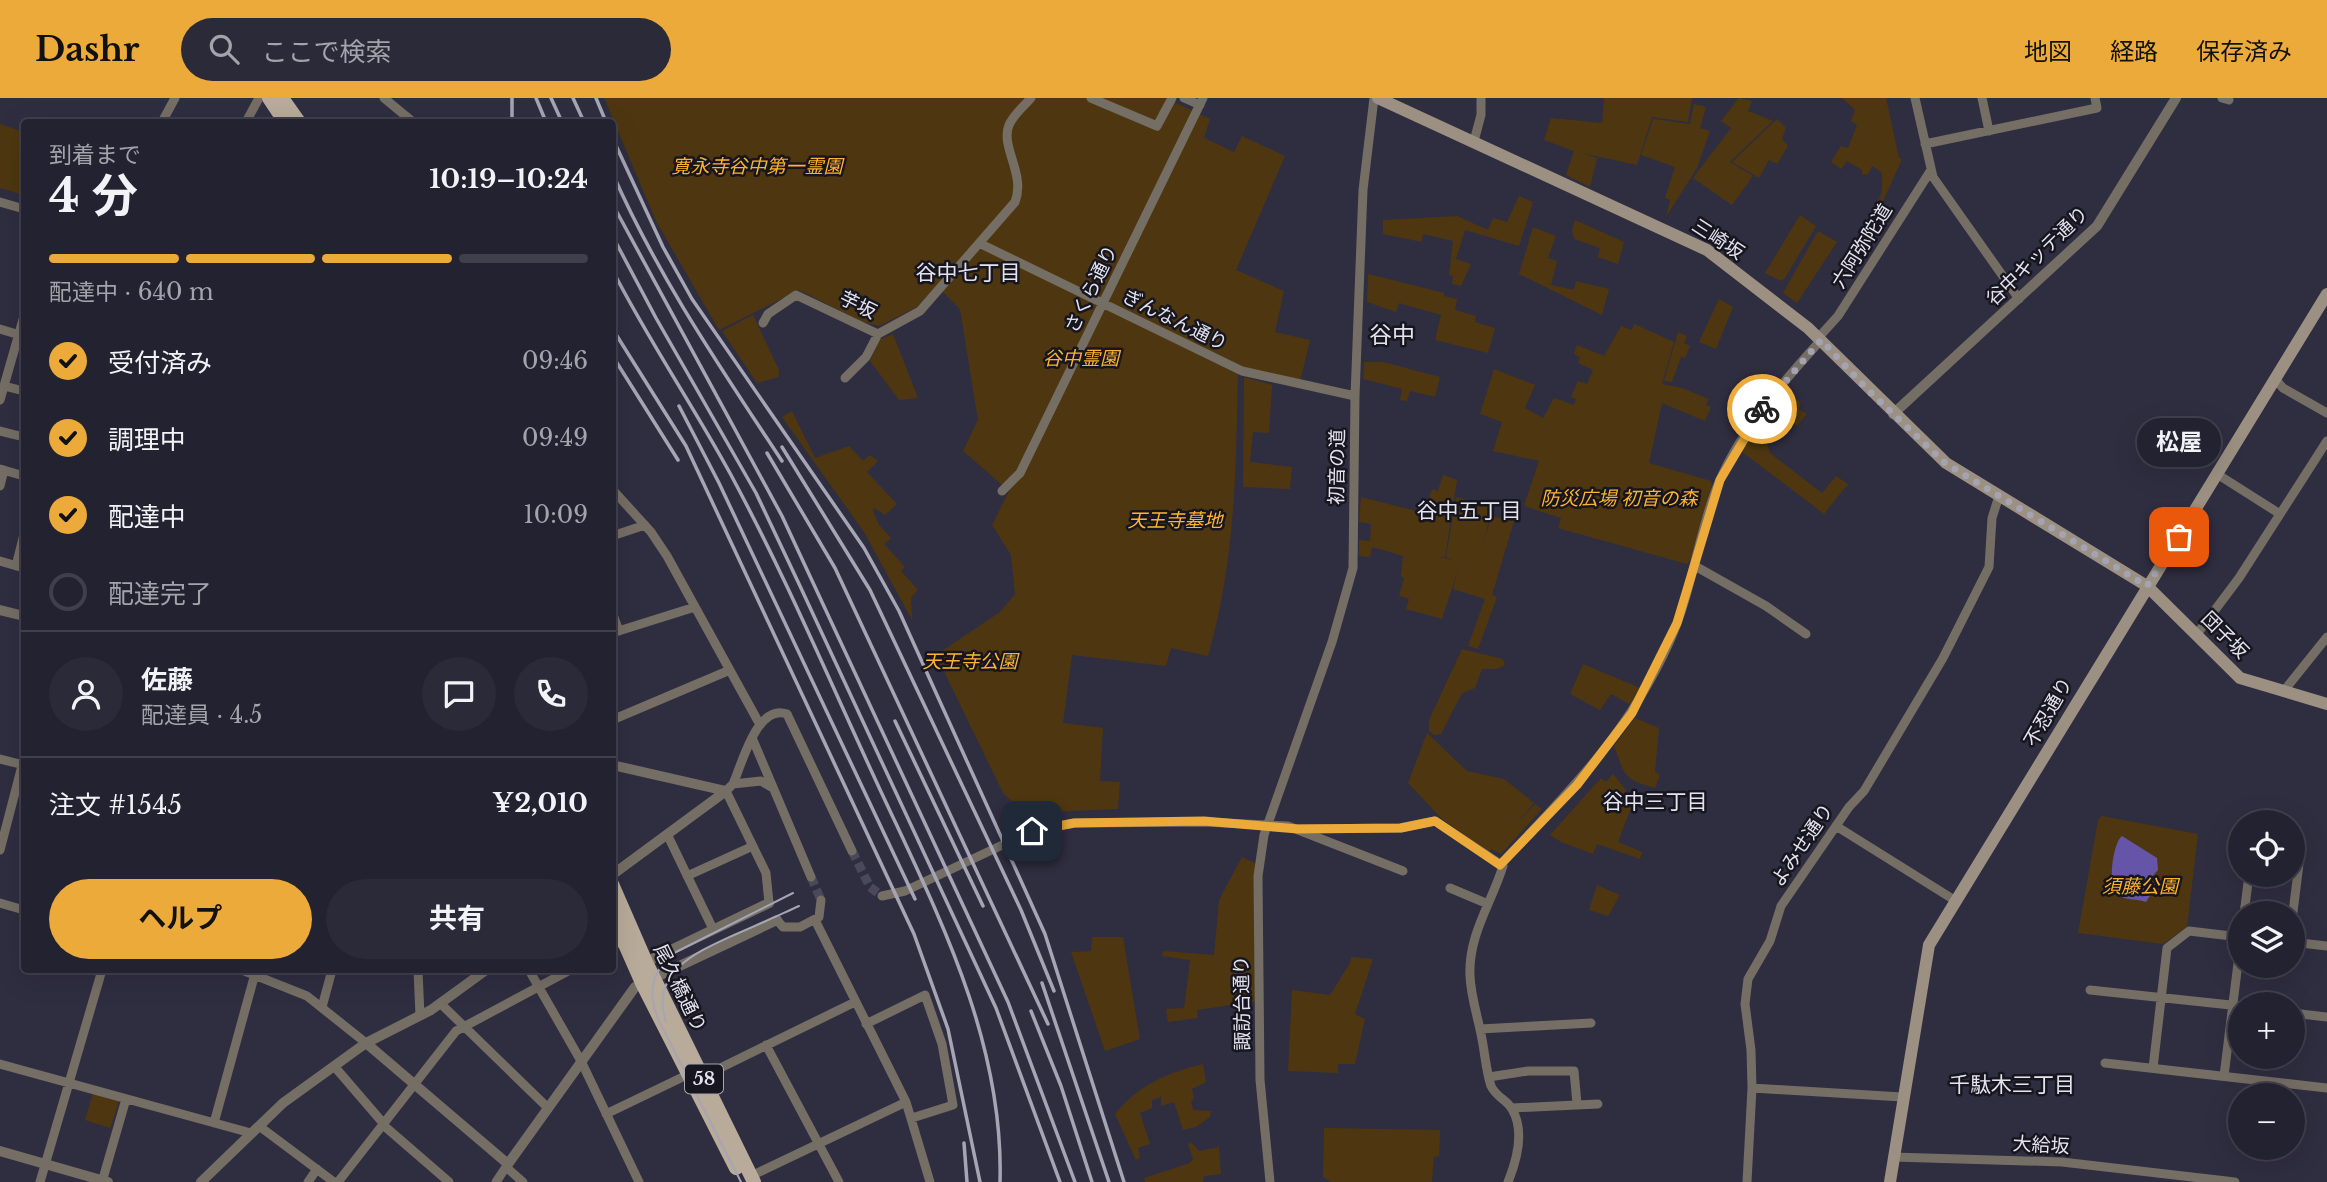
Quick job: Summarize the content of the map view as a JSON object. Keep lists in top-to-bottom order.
{
  "streets": {
    "main road": [
      "三崎坂",
      "団子坂",
      "不忍通り",
      "尾久橋通り",
      "58"
    ],
    "street": [
      "六阿弥陀道",
      "谷中キッテ通り",
      "さくら通り",
      "芋坂",
      "ぎんなん通り",
      "初音の道",
      "よみせ通り",
      "諏訪台通り",
      "大給坂"
    ]
  },
  "crossings": [
    ["三崎坂", "六阿弥陀道"],
    ["三崎坂", "谷中キッテ通り"],
    ["三崎坂", "初音の道"],
    ["三崎坂", "団子坂"],
    ["三崎坂", "不忍通り"],
    ["三崎坂", "よみせ通り"],
    ["さくら通り", "ぎんなん通り"],
    ["芋坂", "ぎんなん通り"],
    ["ぎんなん通り", "初音の道"],
    ["初音の道", "諏訪台通り"],
    ["団子坂", "不忍通り"],
    ["不忍通り", "大給坂"]
  ],
  "districts": [
    "谷中七丁目",
    "谷中",
    "谷中五丁目",
    "谷中三丁目",
    "千駄木三丁目"
  ],
  "parks": [
    "寛永寺谷中第一霊園",
    "谷中霊園",
    "防災広場 初音の森",
    "天王寺墓地",
    "天王寺公園",
    "須藤公園"
  ],
  "places": ["松屋"],
  "page": {
    "header": "Dashr",
    "search": "ここで検索",
    "nav": ["地図", "経路", "保存済み"],
    "heading": ["4 分", "到着まで", "10:19–10:24"],
    "panel": [
      "佐藤",
      "配達員 · 4.5",
      "注文 #1545",
      "¥2,010"
    ],
    "bar": "配達中 · 640 m",
    "list": [
      ["受付済み", "09:46"],
      ["調理中", "09:49"],
      ["配達中", "10:09"],
      "配達完了"
    ],
    "bubble": "松屋",
    "map_buttons": ["+", "−"],
    "buttons": ["ヘルプ", "共有"]
  }
}
